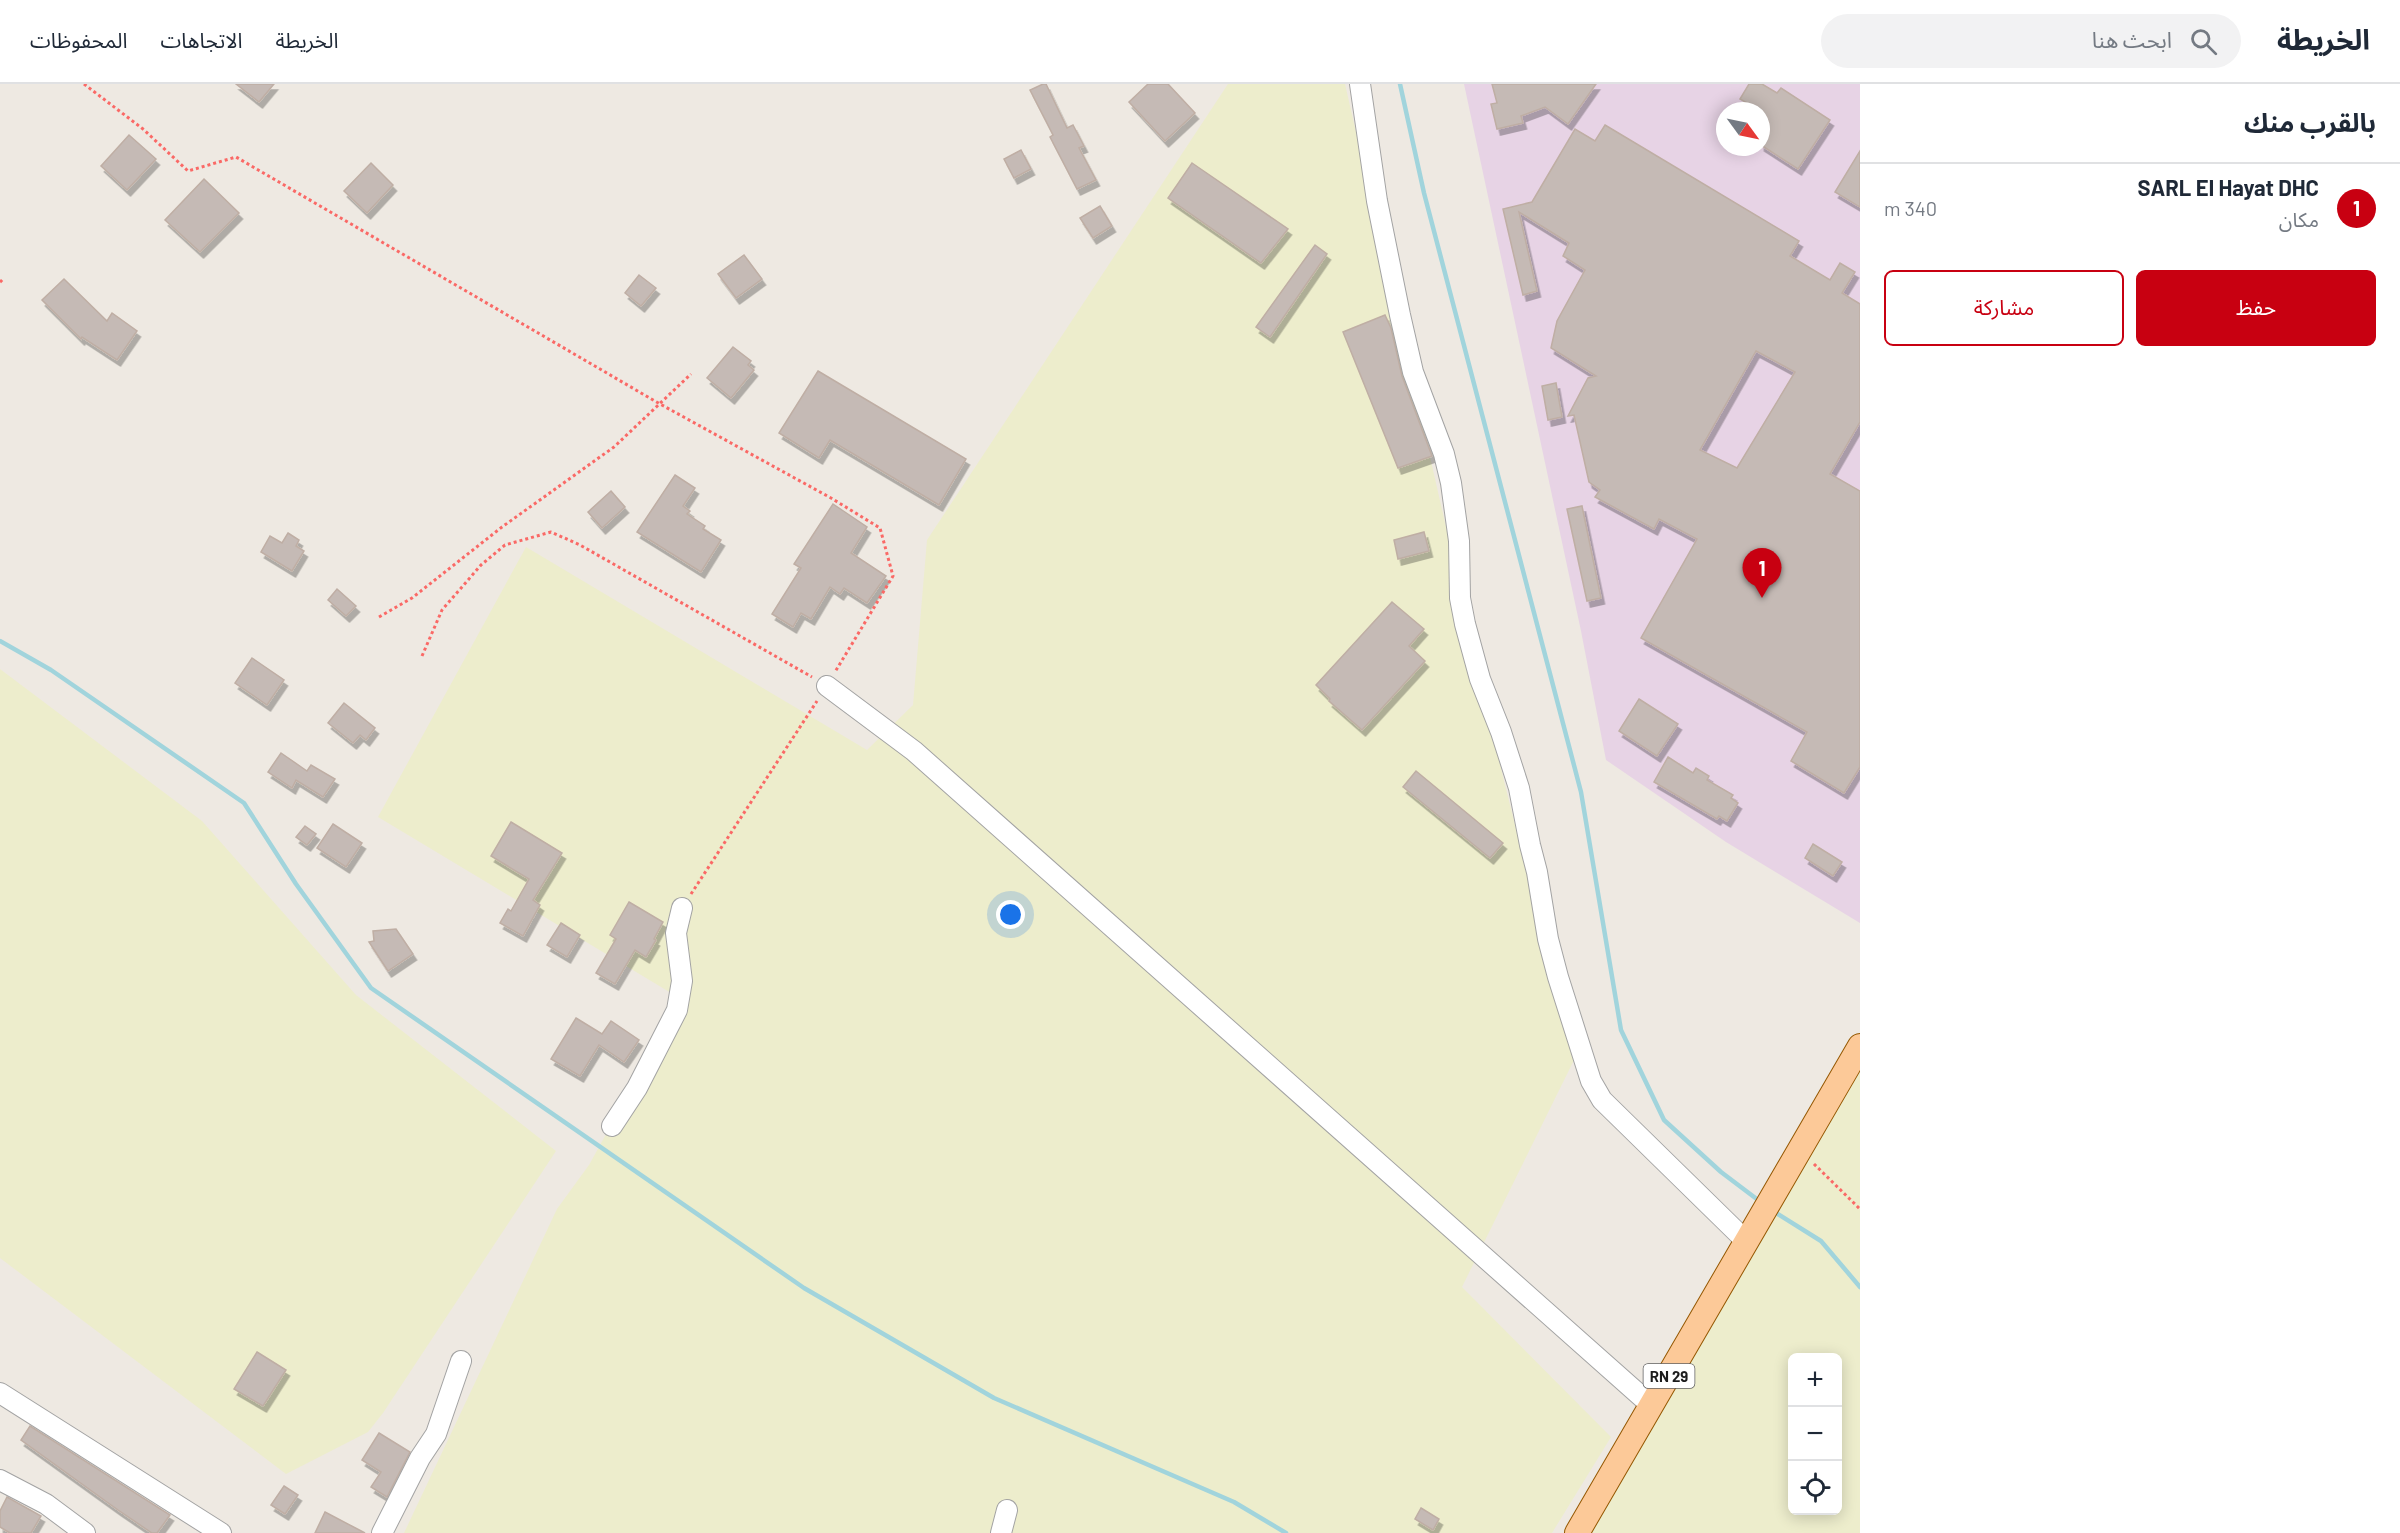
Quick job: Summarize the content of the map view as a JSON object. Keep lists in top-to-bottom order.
{
  "streets": {
    "main road": ["RN 29"]
  },
  "north": "bottom right",
  "page": {
    "header": "الخريطة",
    "search": "ابحث هنا",
    "nav": ["الخريطة", "الاتجاهات", "المحفوظات"],
    "heading": "بالقرب منك",
    "list": [
      {
        "mark": "1",
        "name": "SARL El Hayat DHC",
        "note": "مكان",
        "value": "340 m"
      }
    ],
    "buttons": ["حفظ", "مشاركة"],
    "pins": "1",
    "map_buttons": ["+", "−"]
  }
}
